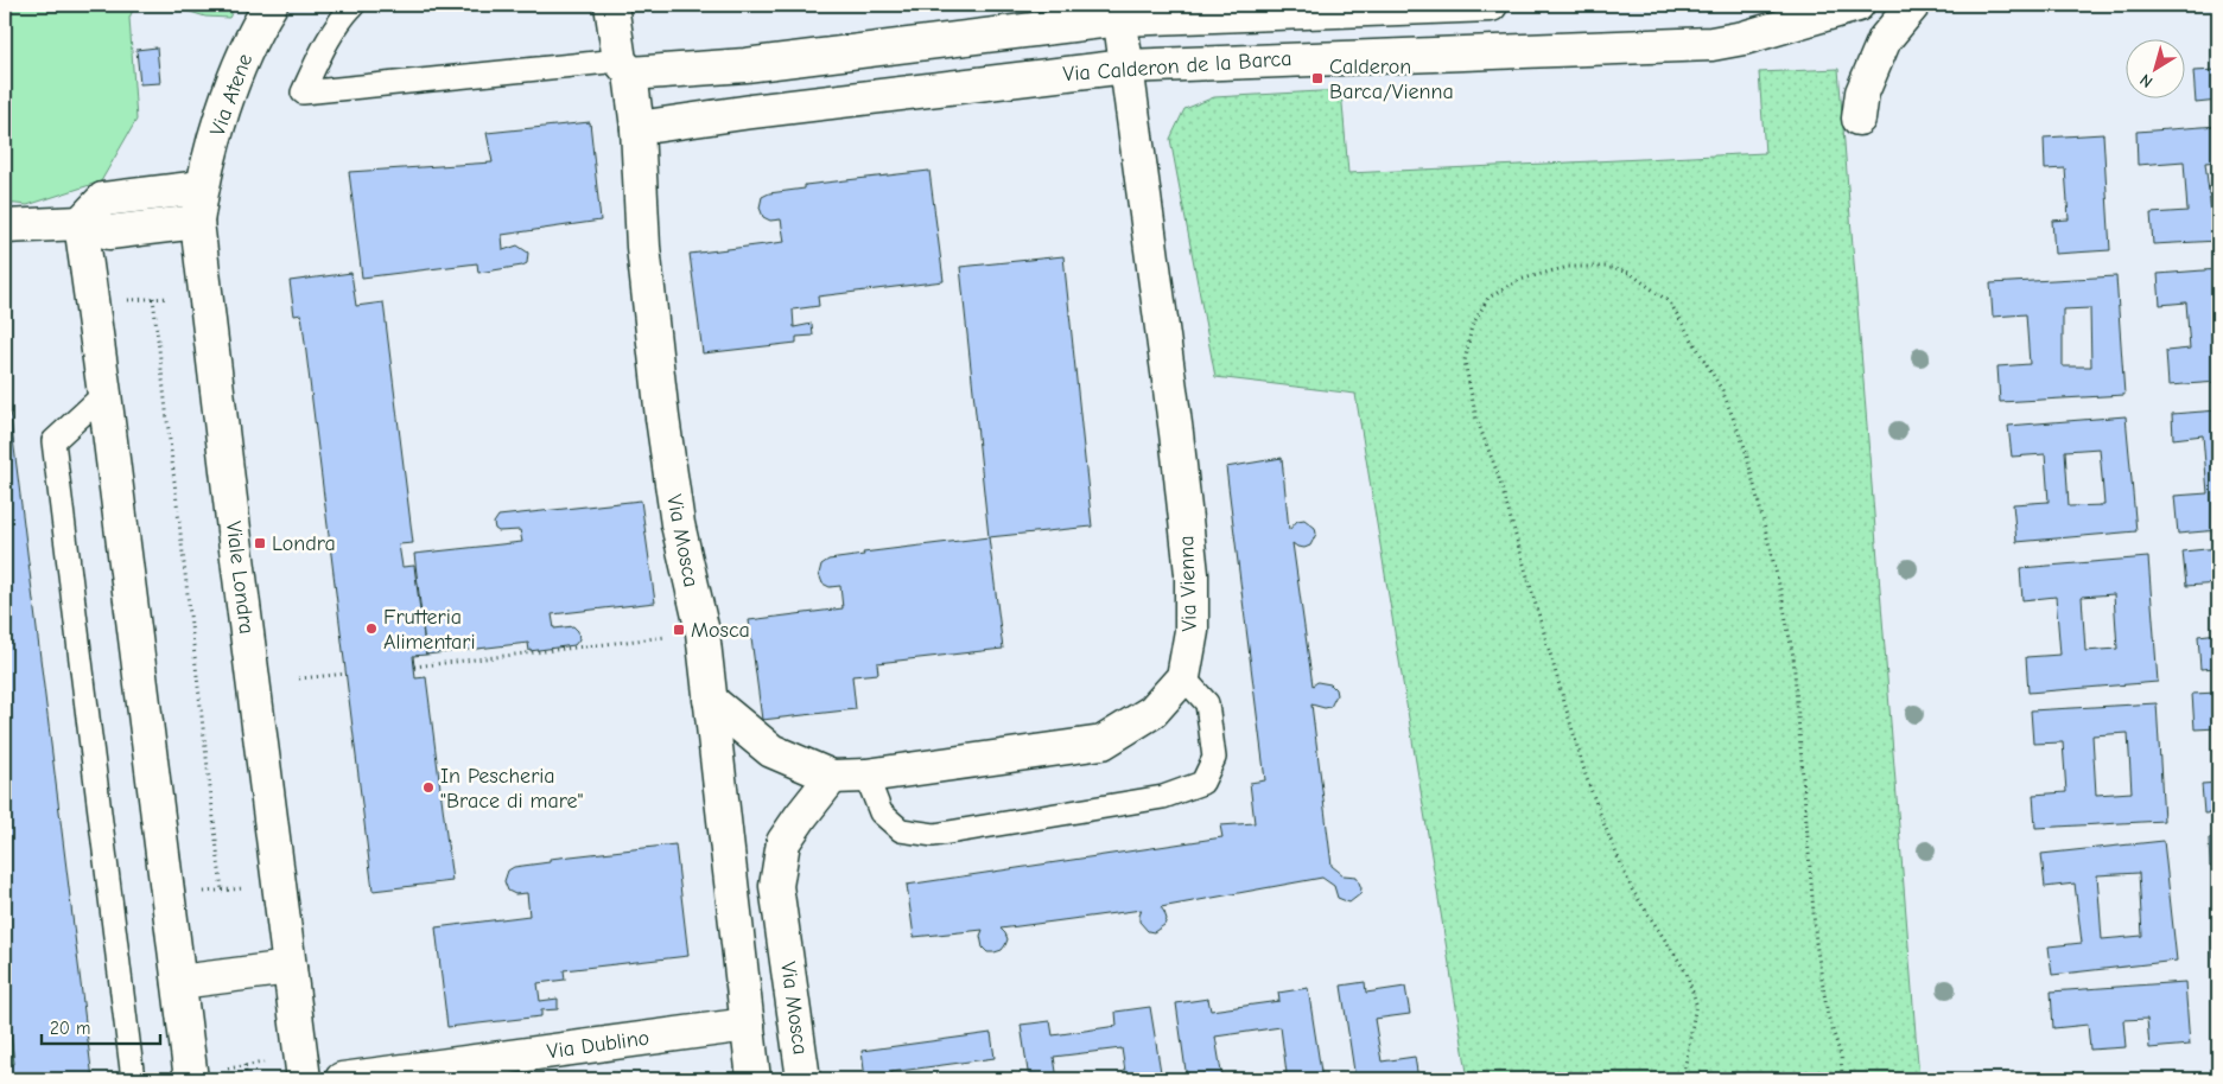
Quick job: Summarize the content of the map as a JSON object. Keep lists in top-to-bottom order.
{
  "streets": {
    "street": [
      "Via Calderon de la Barca",
      "Via Atene",
      "Via Mosca",
      "Viale Londra",
      "Via Vienna",
      "Via Dublino"
    ]
  },
  "crossings": [
    ["Via Calderon de la Barca", "Via Mosca"],
    ["Via Calderon de la Barca", "Via Vienna"],
    ["Via Atene", "Viale Londra"],
    ["Via Mosca", "Via Dublino"]
  ],
  "places": {
    "transit": ["Calderon Barca/Vienna", "Londra", "Mosca"],
    "other": ["Frutteria Alimentari", "In Pescheria \"Brace di mare\""]
  },
  "scale_bar": "20 m",
  "north": "bottom left"
}
